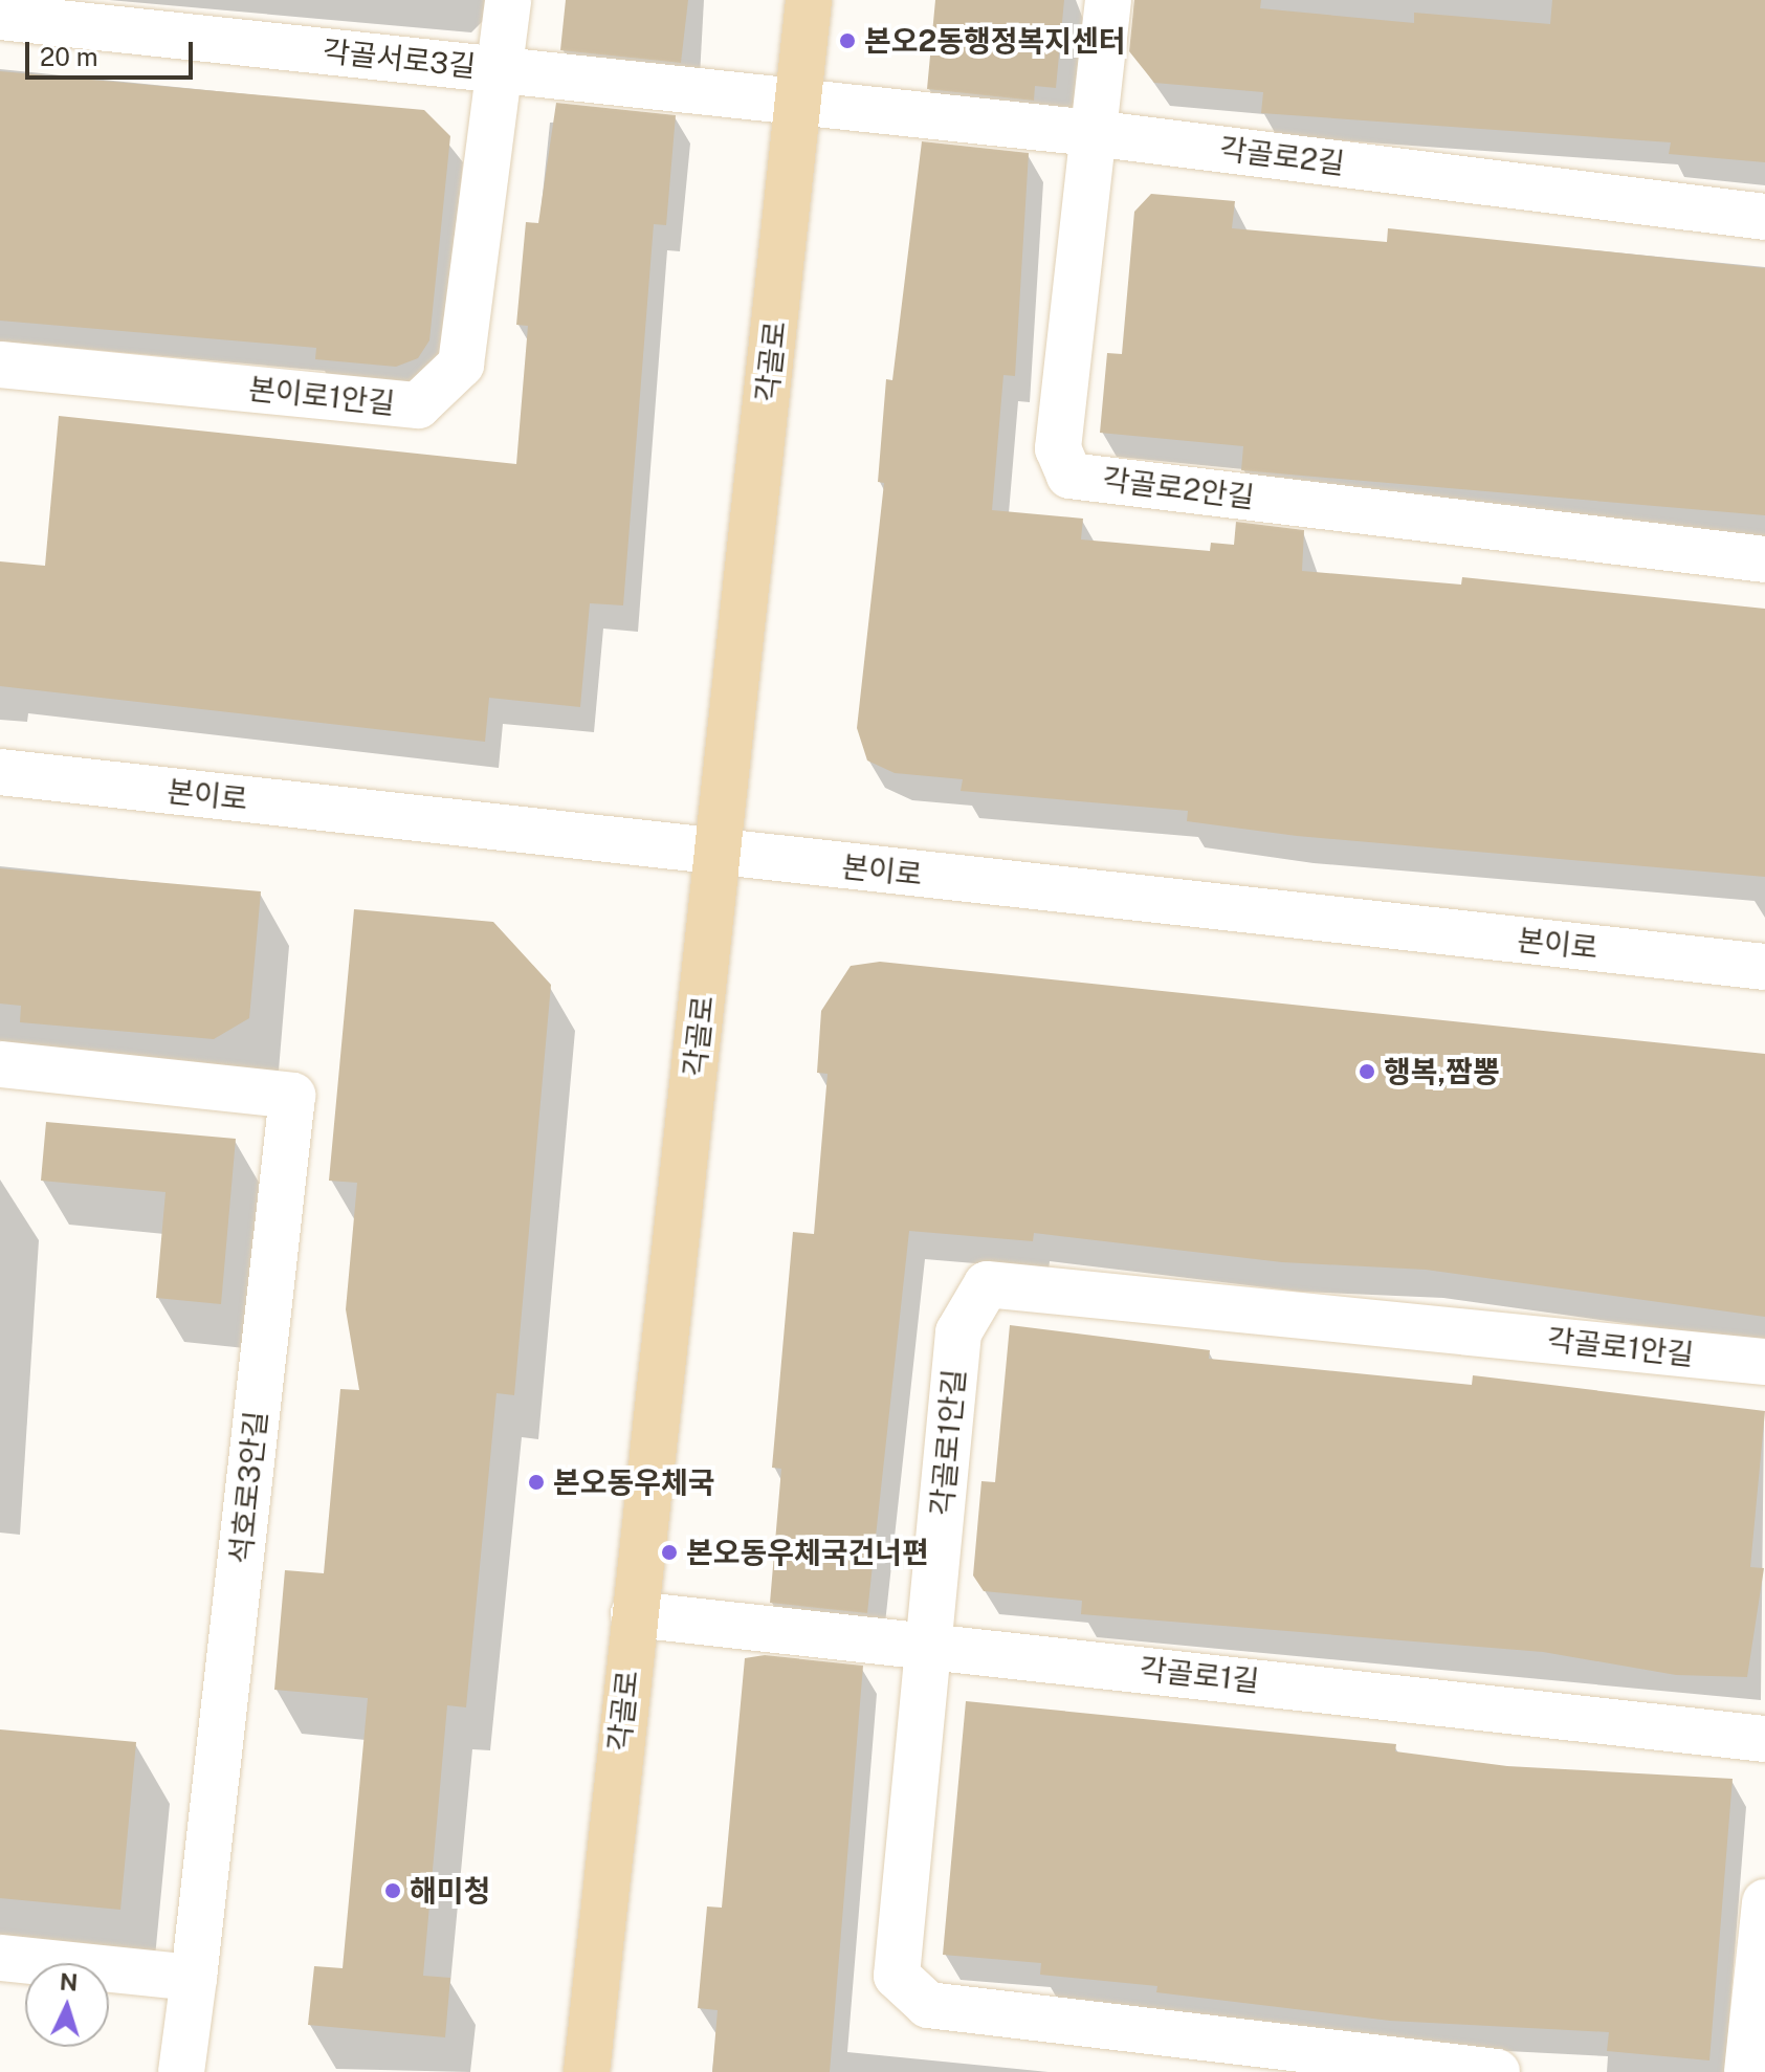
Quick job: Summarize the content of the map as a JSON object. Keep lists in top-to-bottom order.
{
  "streets": {
    "main road": ["각골로"],
    "street": [
      "각골서로3길",
      "각골로2길",
      "본이로1안길",
      "각골로2안길",
      "본이로",
      "각골로1안길",
      "석호로3안길",
      "각골로1길"
    ]
  },
  "crossings": [
    ["각골서로3길", "각골로2길"],
    ["각골서로3길", "각골로"],
    ["각골서로3길", "본이로1안길"],
    ["각골로2길", "각골로"],
    ["각골로2길", "각골로2안길"],
    ["각골로", "본이로"],
    ["각골로", "각골로1길"],
    ["각골로1안길", "각골로1길"]
  ],
  "places": [
    "본오2동행정복지센터",
    "행복,짬뽕",
    "본오동우체국",
    "본오동우체국건너편",
    "해미청"
  ],
  "scale_bar": "20 m",
  "north": "top"
}
